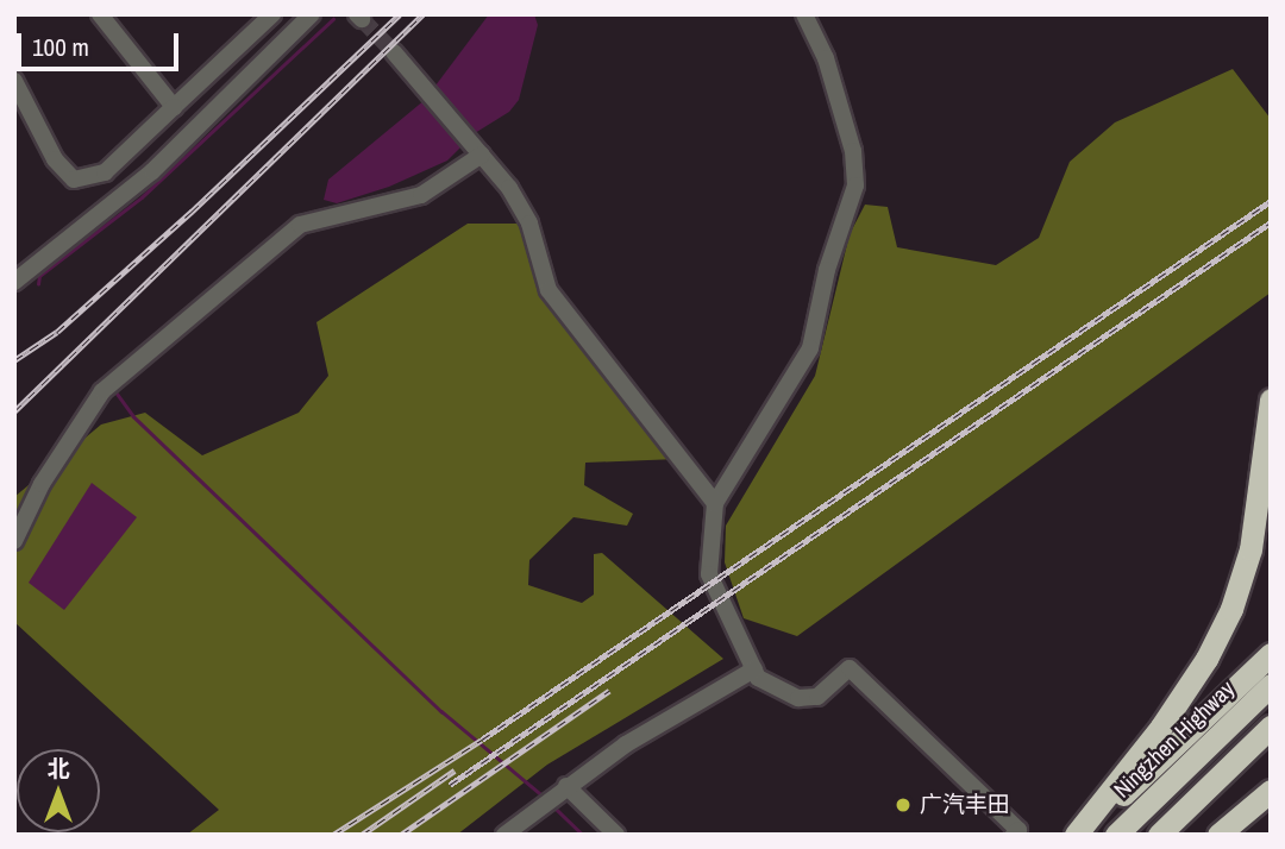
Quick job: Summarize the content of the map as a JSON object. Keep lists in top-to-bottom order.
{
  "streets": {
    "highway": ["Ningzhen Highway"]
  },
  "places": ["广汽丰田"],
  "scale_bar": "100 m",
  "north": "top"
}
